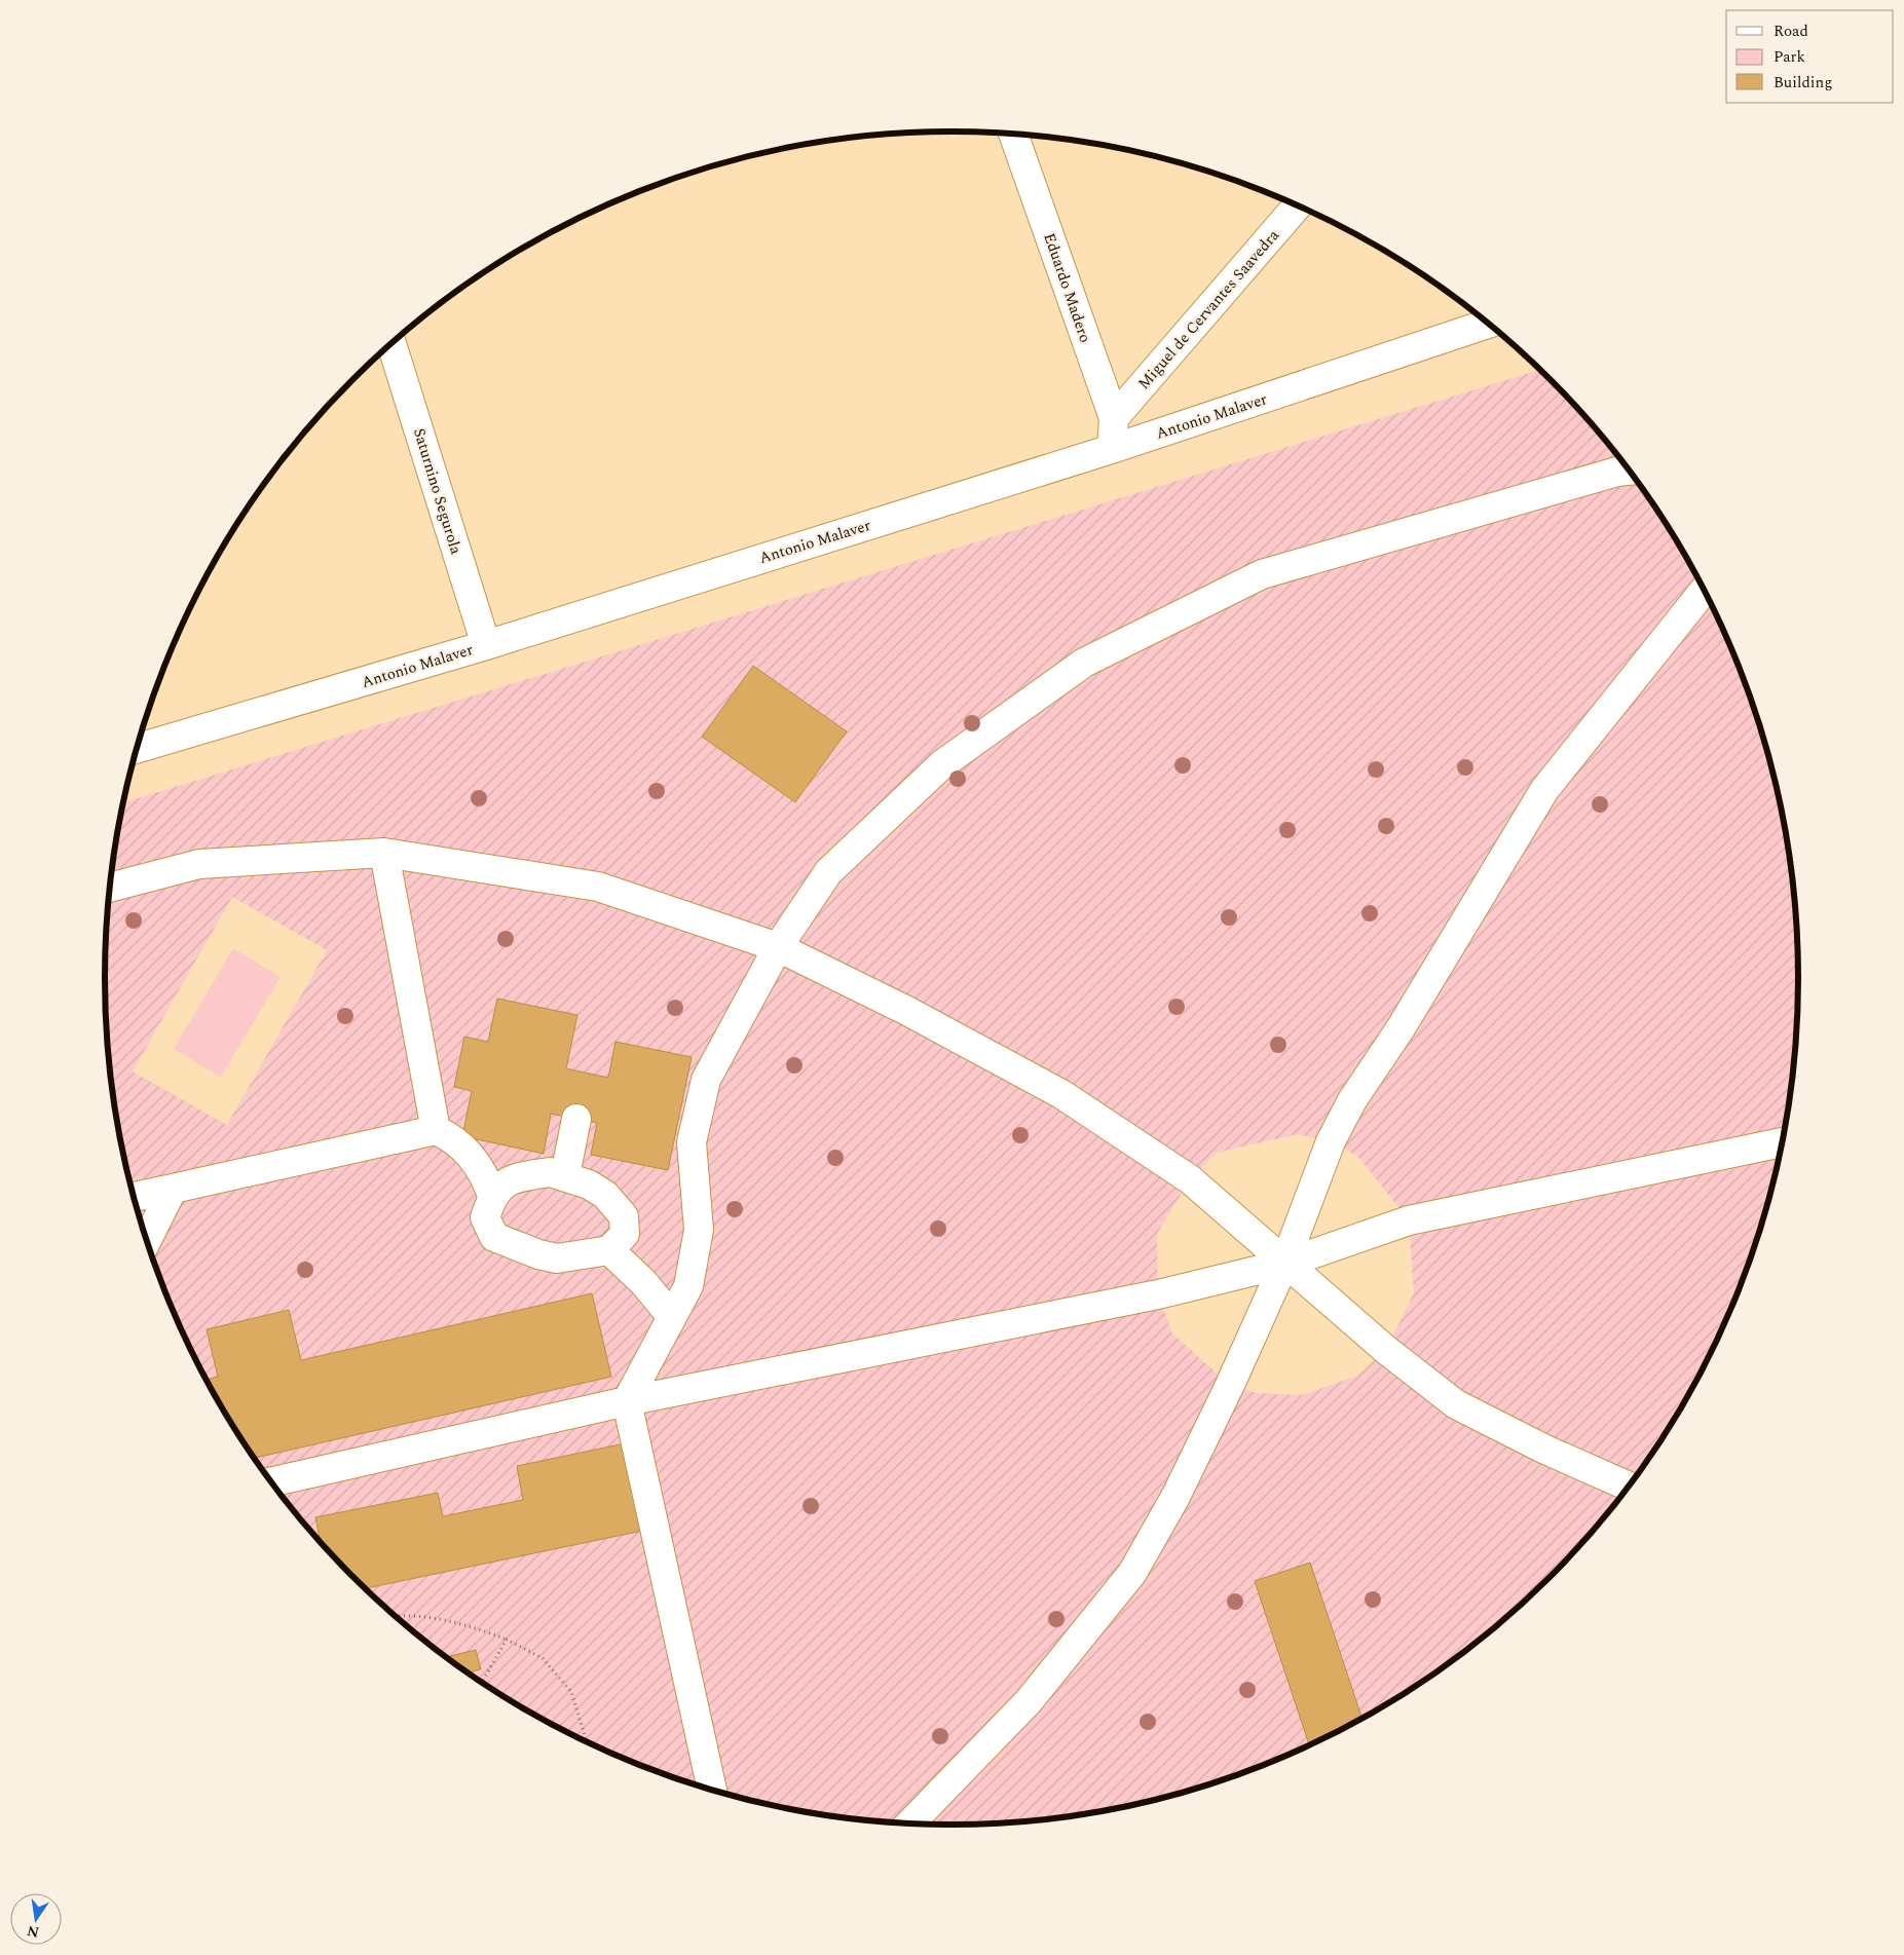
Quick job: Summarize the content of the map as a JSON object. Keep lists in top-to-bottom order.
{
  "streets": {
    "street": [
      "Eduardo Madero",
      "Miguel de Cervantes Saavedra",
      "Antonio Malaver",
      "Saturnino Segurola"
    ]
  },
  "crossings": [
    ["Eduardo Madero", "Miguel de Cervantes Saavedra"],
    ["Eduardo Madero", "Antonio Malaver"],
    ["Antonio Malaver", "Saturnino Segurola"]
  ],
  "legend": ["Road", "Park", "Building"],
  "north": "bottom"
}
